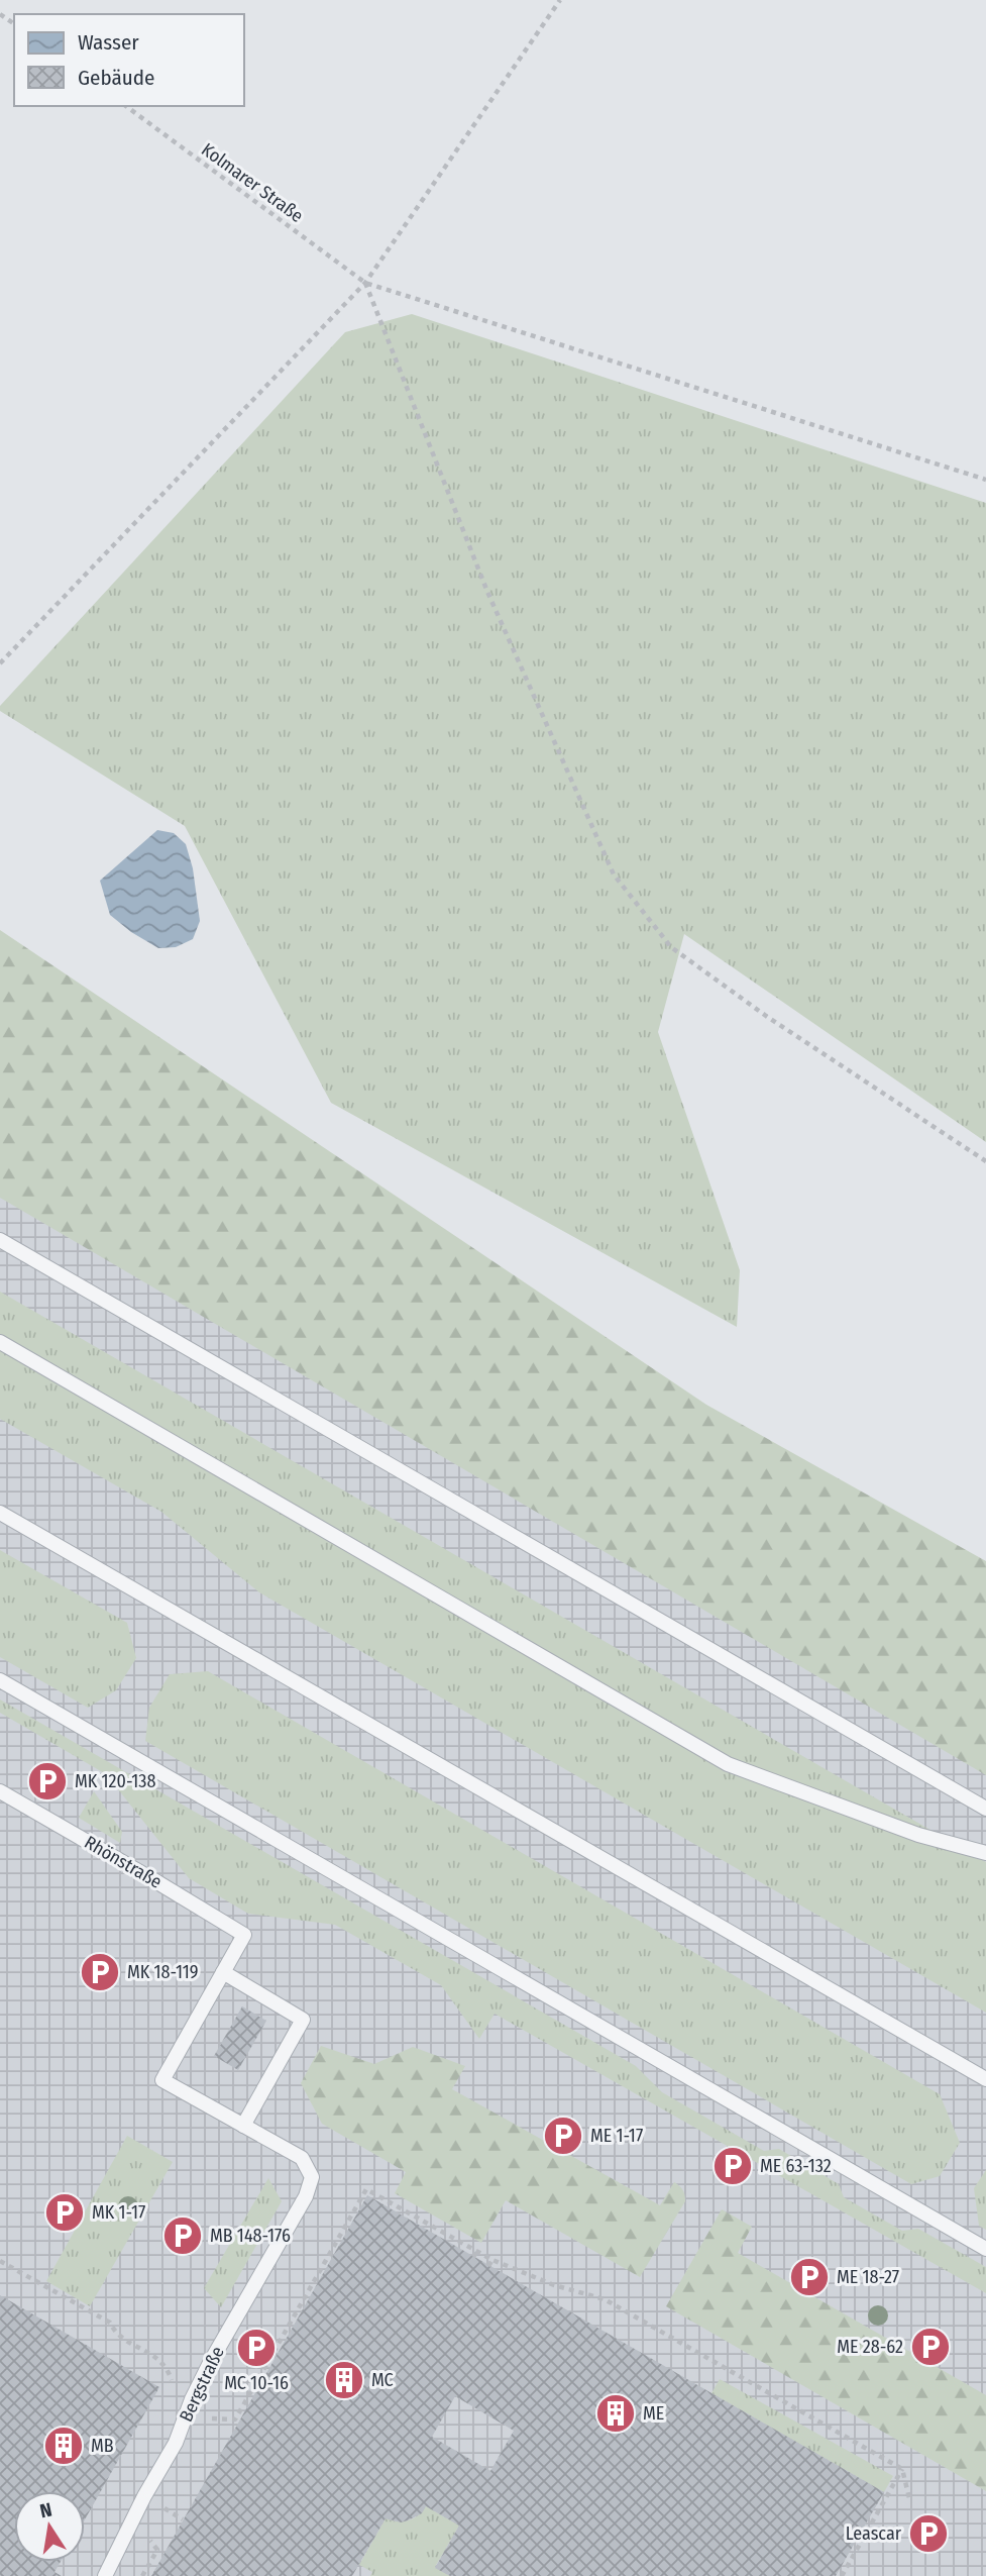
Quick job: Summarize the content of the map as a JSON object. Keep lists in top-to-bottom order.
{
  "streets": {
    "lane": ["Rhönstraße", "Bergstraße"],
    "path": ["Kolmarer Straße"]
  },
  "places": {
    "parking": [
      "MK 120-138",
      "MK 18-119",
      "ME 1-17",
      "ME 63-132",
      "MK 1-17",
      "MB 148-176",
      "ME 18-27",
      "ME 28-62",
      "MC 10-16",
      "Leascar"
    ],
    "building": ["MC", "ME", "MB"]
  },
  "legend": ["Wasser", "Gebäude"],
  "north": "top"
}
